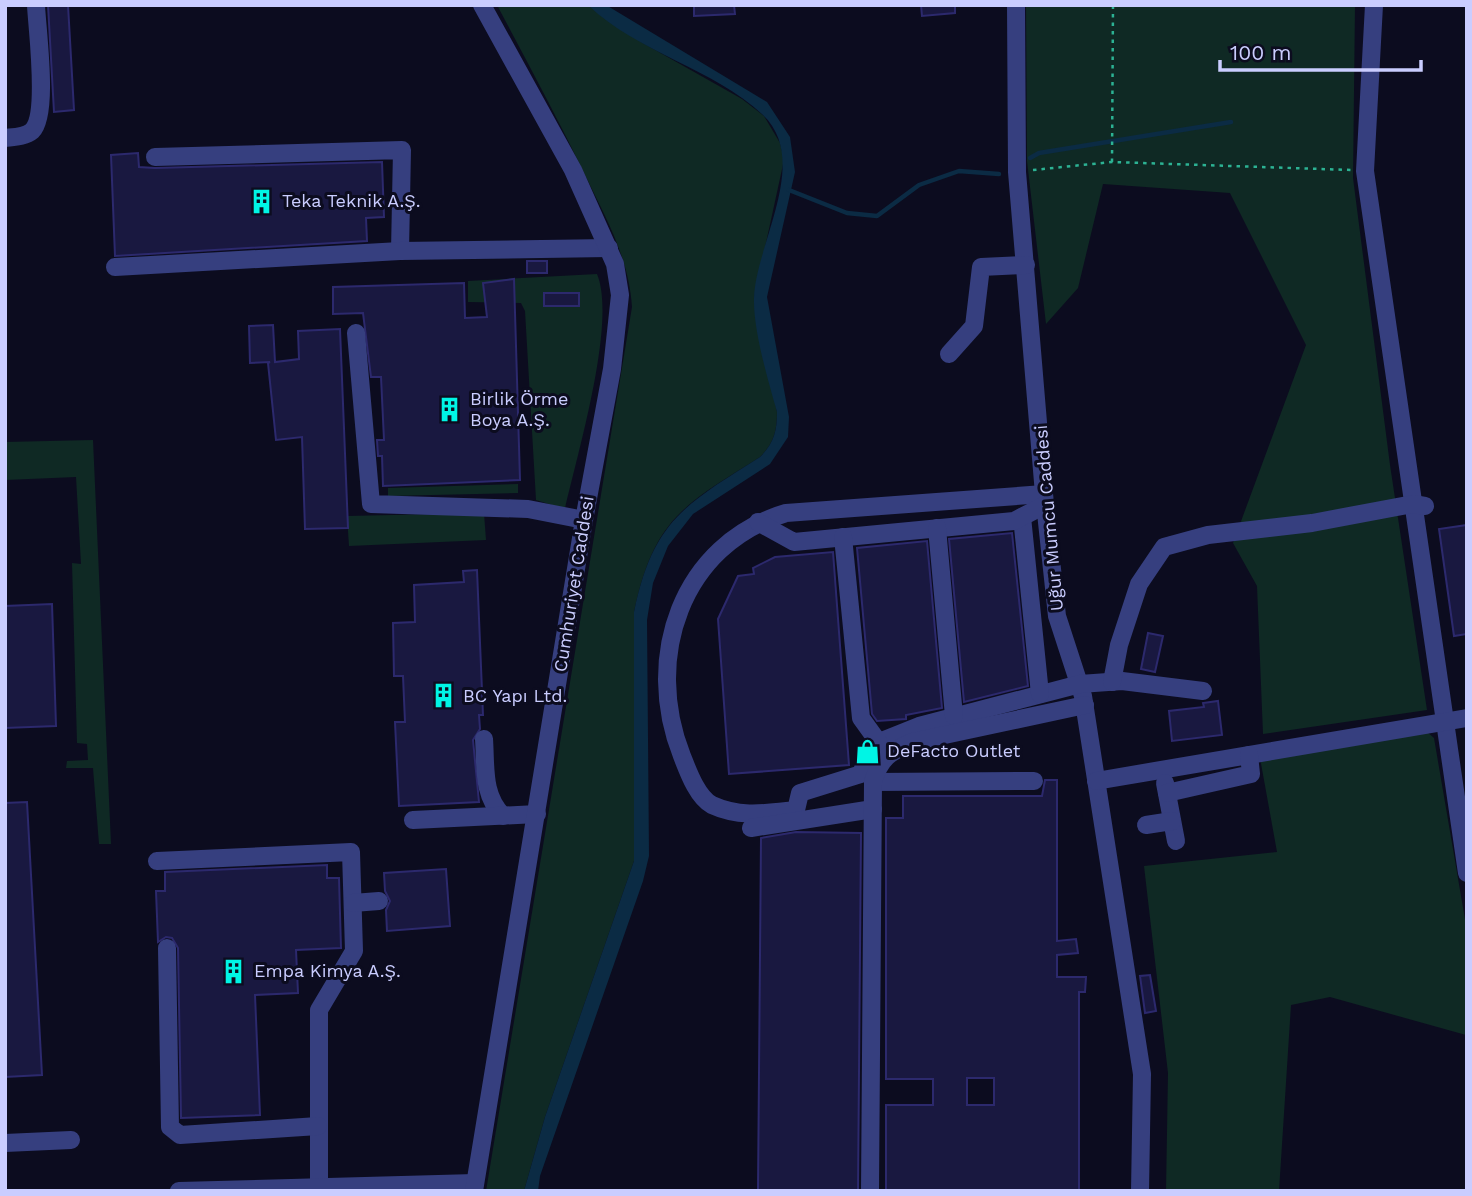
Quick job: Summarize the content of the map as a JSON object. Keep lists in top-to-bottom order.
{
  "streets": {
    "street": ["Uğur Mumcu Caddesi", "Cumhuriyet Caddesi"]
  },
  "places": {
    "building": [
      "Teka Teknik A.Ş.",
      "Birlik Örme Boya A.Ş.",
      "BC Yapı Ltd.",
      "Empa Kimya A.Ş."
    ],
    "shop": ["DeFacto Outlet"]
  },
  "scale_bar": "100 m"
}
